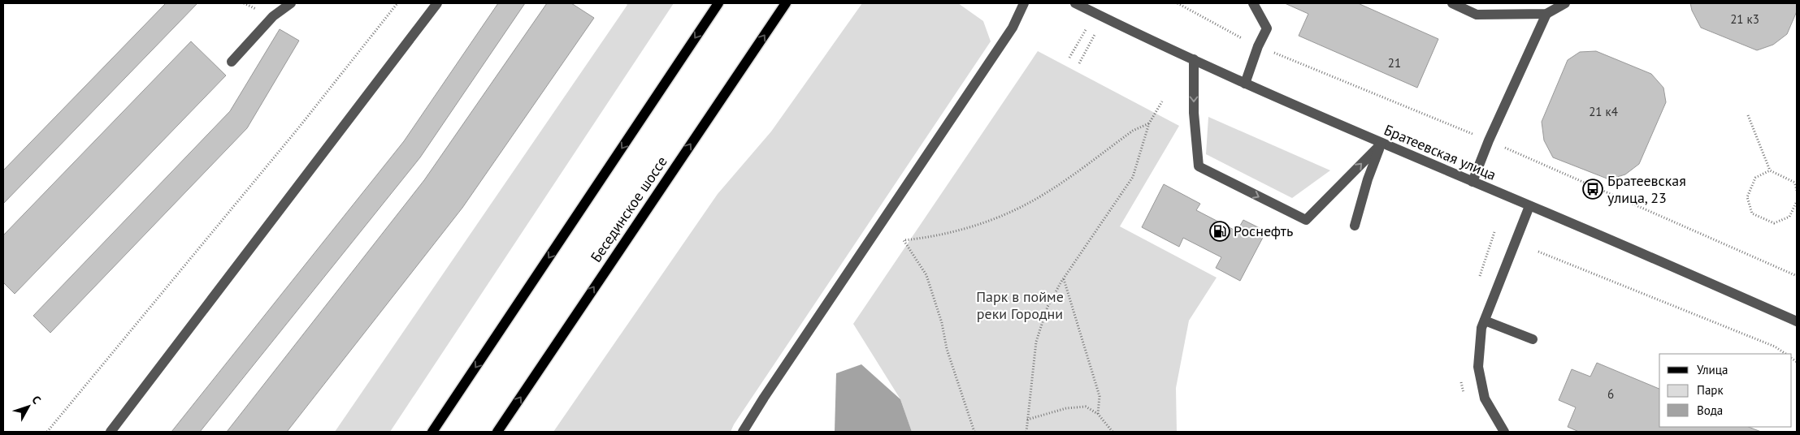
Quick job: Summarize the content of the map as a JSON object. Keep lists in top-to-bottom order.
{
  "streets": {
    "main road": ["Бесединское шоссе"],
    "street": ["Братеевская улица"]
  },
  "parks": ["Парк в пойме реки Городни"],
  "places": {
    "bus stop": ["Братеевская улица, 23"],
    "fuel station": ["Роснефть"]
  },
  "house_numbers": [
    "21 к3",
    "21",
    "21 к4",
    "6"
  ],
  "legend": ["Улица", "Парк", "Вода"],
  "north": "top right"
}
